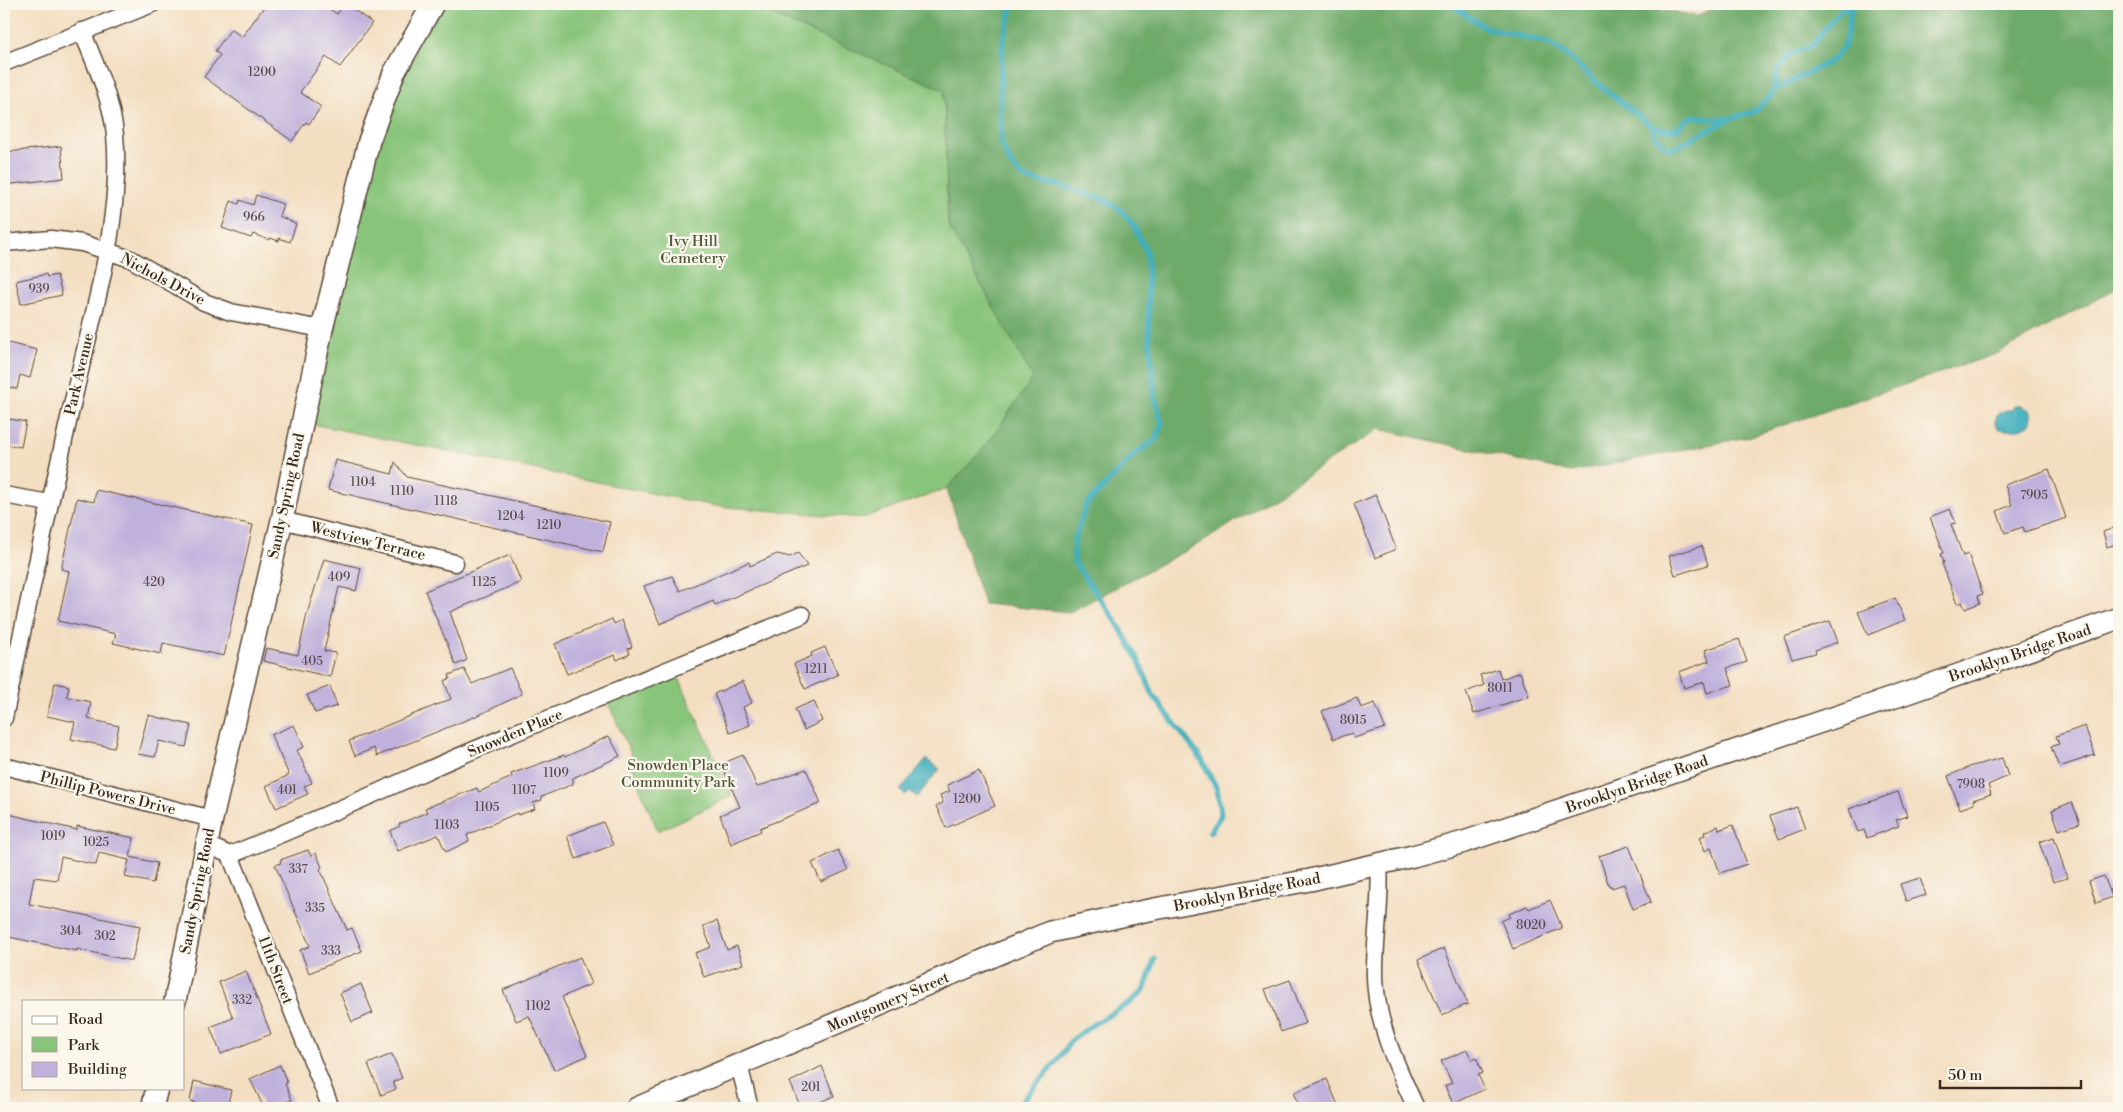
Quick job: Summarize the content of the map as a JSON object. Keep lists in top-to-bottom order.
{
  "streets": {
    "street": [
      "Nichols Drive",
      "Park Avenue",
      "Sandy Spring Road",
      "Westview Terrace",
      "Brooklyn Bridge Road",
      "Snowden Place",
      "Phillip Powers Drive",
      "11th Street",
      "Montgomery Street"
    ]
  },
  "crossings": [
    ["Nichols Drive", "Park Avenue"],
    ["Nichols Drive", "Sandy Spring Road"],
    ["Sandy Spring Road", "Westview Terrace"],
    ["Sandy Spring Road", "Phillip Powers Drive"],
    ["Brooklyn Bridge Road", "Montgomery Street"],
    ["Snowden Place", "11th Street"]
  ],
  "parks": ["Ivy Hill Cemetery", "Snowden Place Community Park"],
  "house_numbers": [
    "1200",
    "966",
    "939",
    "1104",
    "1110",
    "7905",
    "1118",
    "1204",
    "1210",
    "409",
    "420",
    "1125",
    "405",
    "1211",
    "8011",
    "8015",
    "1109",
    "7908",
    "401",
    "1107",
    "1200",
    "1105",
    "1103",
    "1019",
    "1025",
    "337",
    "335",
    "8020",
    "304",
    "302",
    "333",
    "332",
    "1102",
    "201"
  ],
  "legend": ["Road", "Park", "Building"],
  "scale_bar": "50 m"
}
